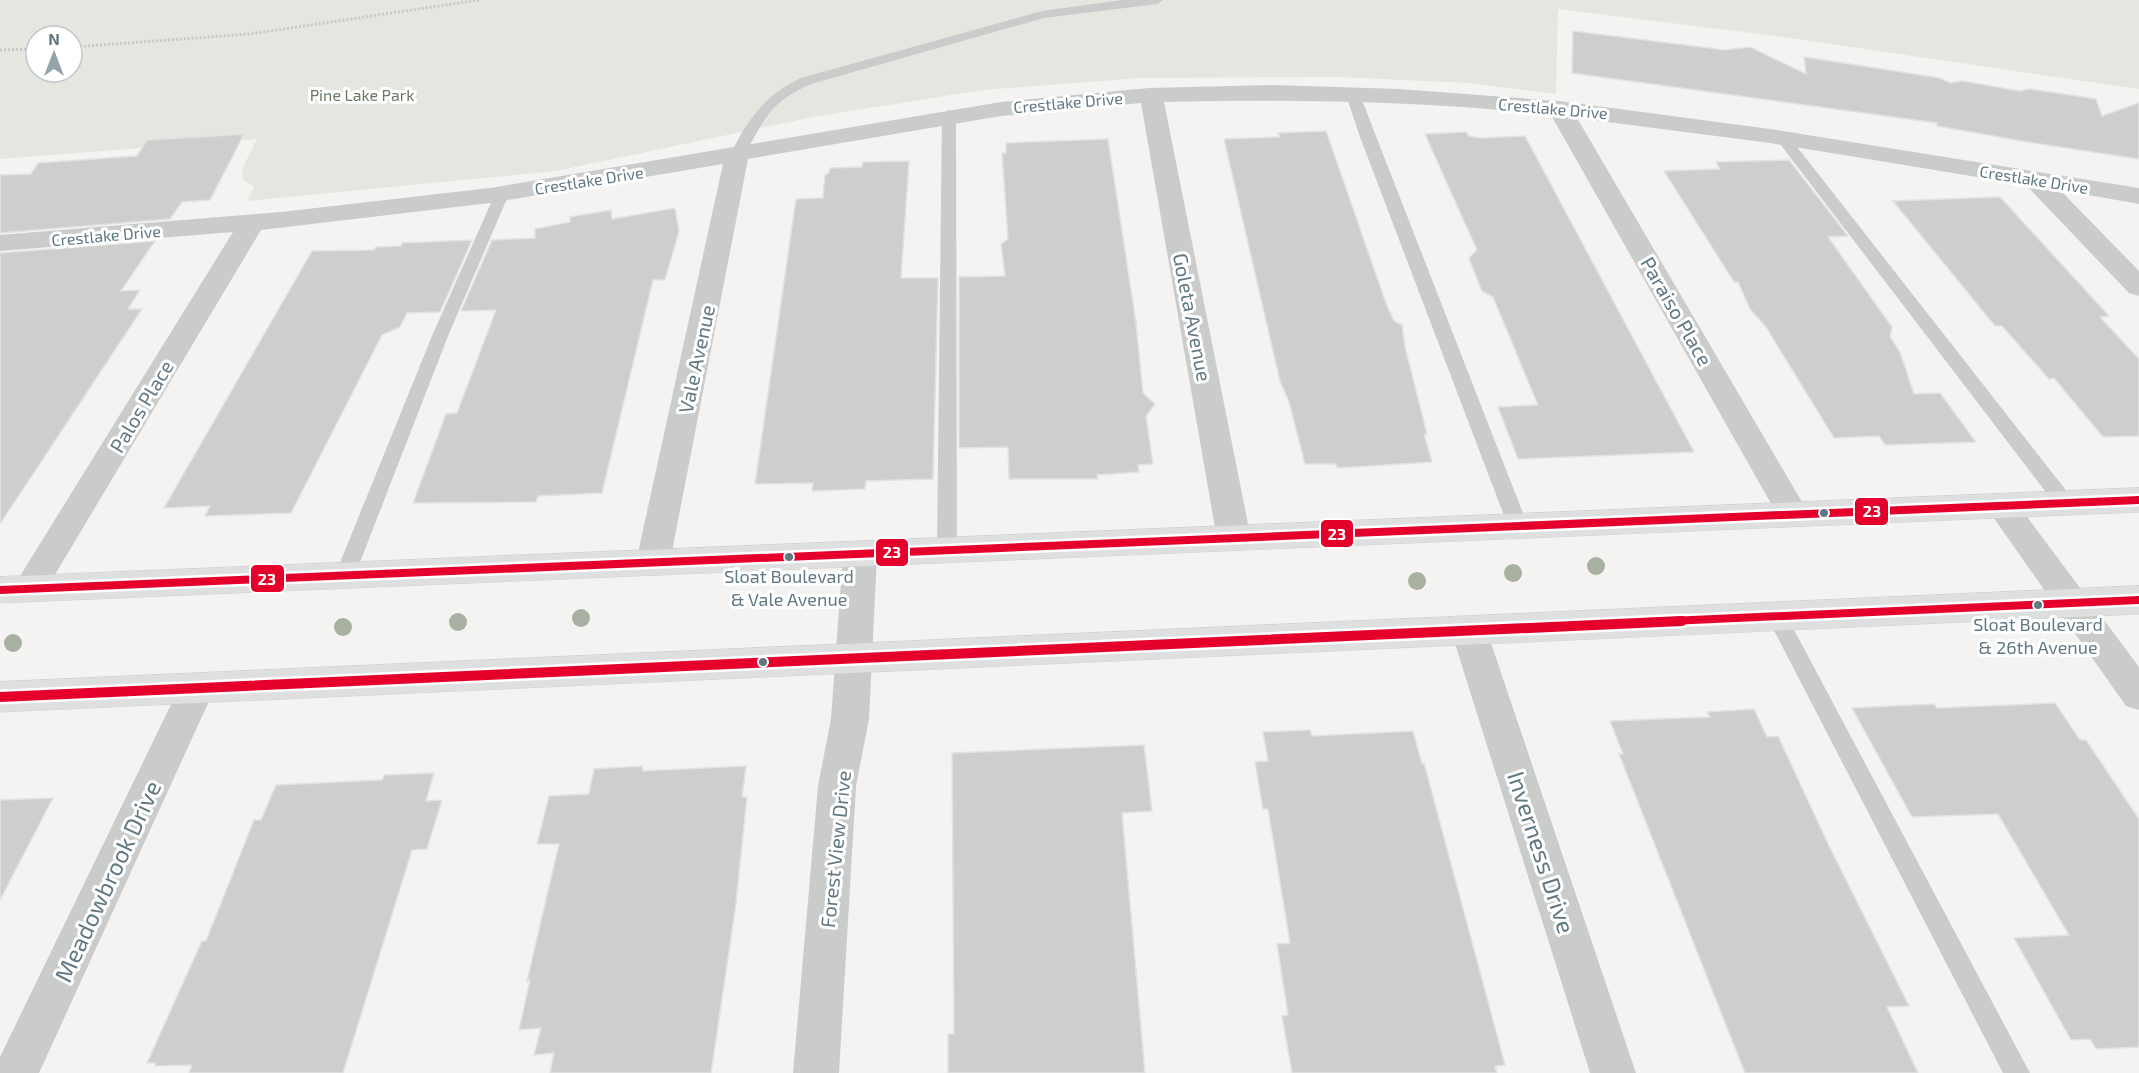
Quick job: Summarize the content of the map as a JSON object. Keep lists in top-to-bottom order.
{
  "streets": {
    "street": [
      "Crestlake Drive",
      "Paraiso Place",
      "Goleta Avenue",
      "Vale Avenue",
      "Palos Place",
      "Forest View Drive",
      "Inverness Drive",
      "Meadowbrook Drive"
    ]
  },
  "crossings": [
    ["Crestlake Drive", "Paraiso Place"],
    ["Crestlake Drive", "Goleta Avenue"],
    ["Crestlake Drive", "Vale Avenue"],
    ["Crestlake Drive", "Palos Place"]
  ],
  "parks": ["Pine Lake Park"],
  "places": ["Sloat Boulevard & Vale Avenue", "Sloat Boulevard & 26th Avenue"],
  "lines": ["transit line 23"],
  "north": "top"
}
